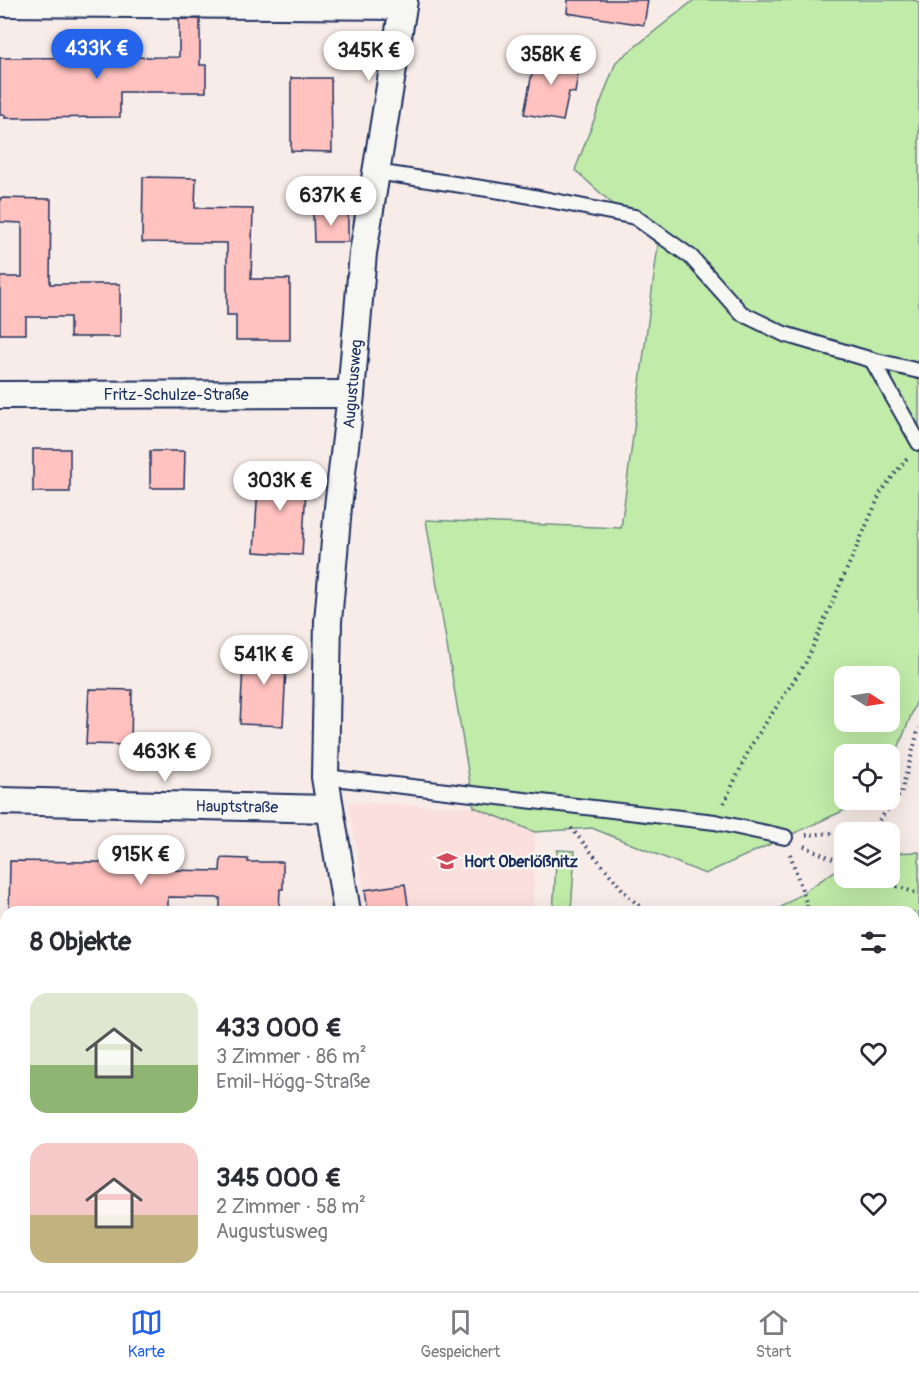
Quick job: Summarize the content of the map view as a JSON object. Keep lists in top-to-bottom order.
{
  "streets": {
    "street": ["Augustusweg", "Fritz-Schulze-Straße", "Hauptstraße"]
  },
  "crossings": [
    ["Augustusweg", "Fritz-Schulze-Straße"],
    ["Augustusweg", "Hauptstraße"]
  ],
  "places": {
    "school or university": ["Hort Oberlößnitz"]
  },
  "north": "right",
  "page": {
    "price": [
      "433K €",
      "345K €",
      "358K €",
      "637K €",
      "303K €",
      "541K €",
      "463K €",
      "915K €"
    ],
    "heading": "8 Objekte",
    "list": [
      {
        "name": "433 000 €",
        "note": "3 Zimmer · 86 m² · Emil-Högg-Straße"
      },
      {
        "name": "345 000 €",
        "note": "2 Zimmer · 58 m² · Augustusweg"
      }
    ],
    "tabs": ["Karte", "Gespeichert", "Start"]
  }
}
